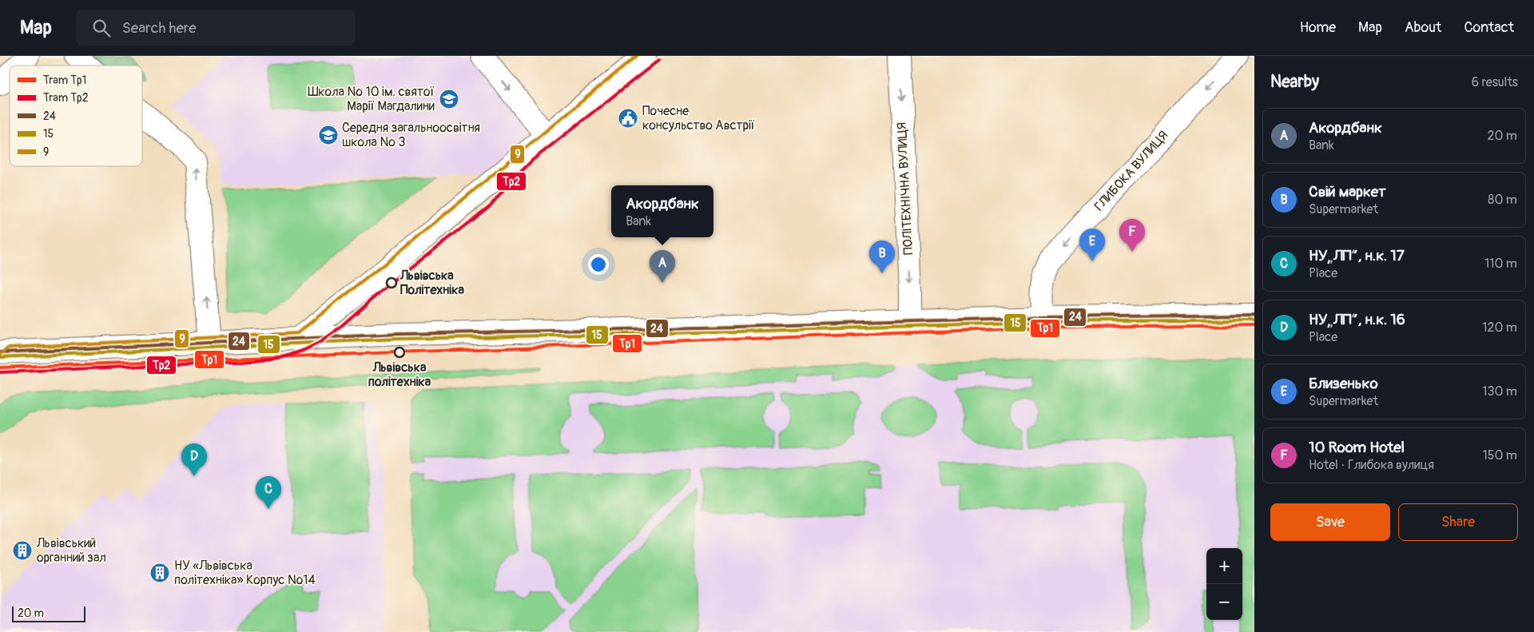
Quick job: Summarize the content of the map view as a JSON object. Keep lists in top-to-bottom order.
{
  "streets": {
    "street": ["ГЛИБОКА ВУЛИЦЯ", "ПОЛІТЕХНІЧНА ВУЛИЦЯ"]
  },
  "one_way": ["ГЛИБОКА ВУЛИЦЯ", "ПОЛІТЕХНІЧНА ВУЛИЦЯ"],
  "places": {
    "school or university": ["Школа № 10 ім. святої Марії Магдалини", "Середня загальноосвітня школа № 3"],
    "public building": ["Почесне консульство Австрії"],
    "other": ["Львівська Політехніка", "Львівська політехніка"],
    "building": ["Львівський органний зал", "НУ «Львівська політехніка» Корпус №14"]
  },
  "lines": [
    "transit line 9",
    "tram line Тр2",
    "transit line 24",
    "transit line 15",
    "tram line Тр1"
  ],
  "legend": [
    "Tram Тр1",
    "Tram Тр2",
    "24",
    "15",
    "9"
  ],
  "scale_bar": "20 m",
  "page": {
    "header": "Map",
    "search": "Search here",
    "nav": [
      "Home",
      "Map",
      "About",
      "Contact"
    ],
    "heading": ["Nearby", "6 results"],
    "list": [
      {
        "mark": "A",
        "name": "Акордбанк",
        "note": "Bank",
        "value": "20 m"
      },
      {
        "mark": "B",
        "name": "Свiй маркет",
        "note": "Supermarket",
        "value": "80 m"
      },
      {
        "mark": "C",
        "name": "НУ„ЛП“, н.к. 17",
        "note": "Place",
        "value": "110 m"
      },
      {
        "mark": "D",
        "name": "НУ„ЛП“, н.к. 16",
        "note": "Place",
        "value": "120 m"
      },
      {
        "mark": "E",
        "name": "Близенько",
        "note": "Supermarket",
        "value": "130 m"
      },
      {
        "mark": "F",
        "name": "10 Room Hotel",
        "note": "Hotel · Глибока вулиця",
        "value": "150 m"
      }
    ],
    "popup": ["Акордбанк", "Bank"],
    "pins": [
      "F",
      "E",
      "B",
      "A",
      "D",
      "C"
    ],
    "buttons": ["Save", "Share"],
    "map_buttons": ["+", "−"],
    "scale": "20 m"
  }
}
